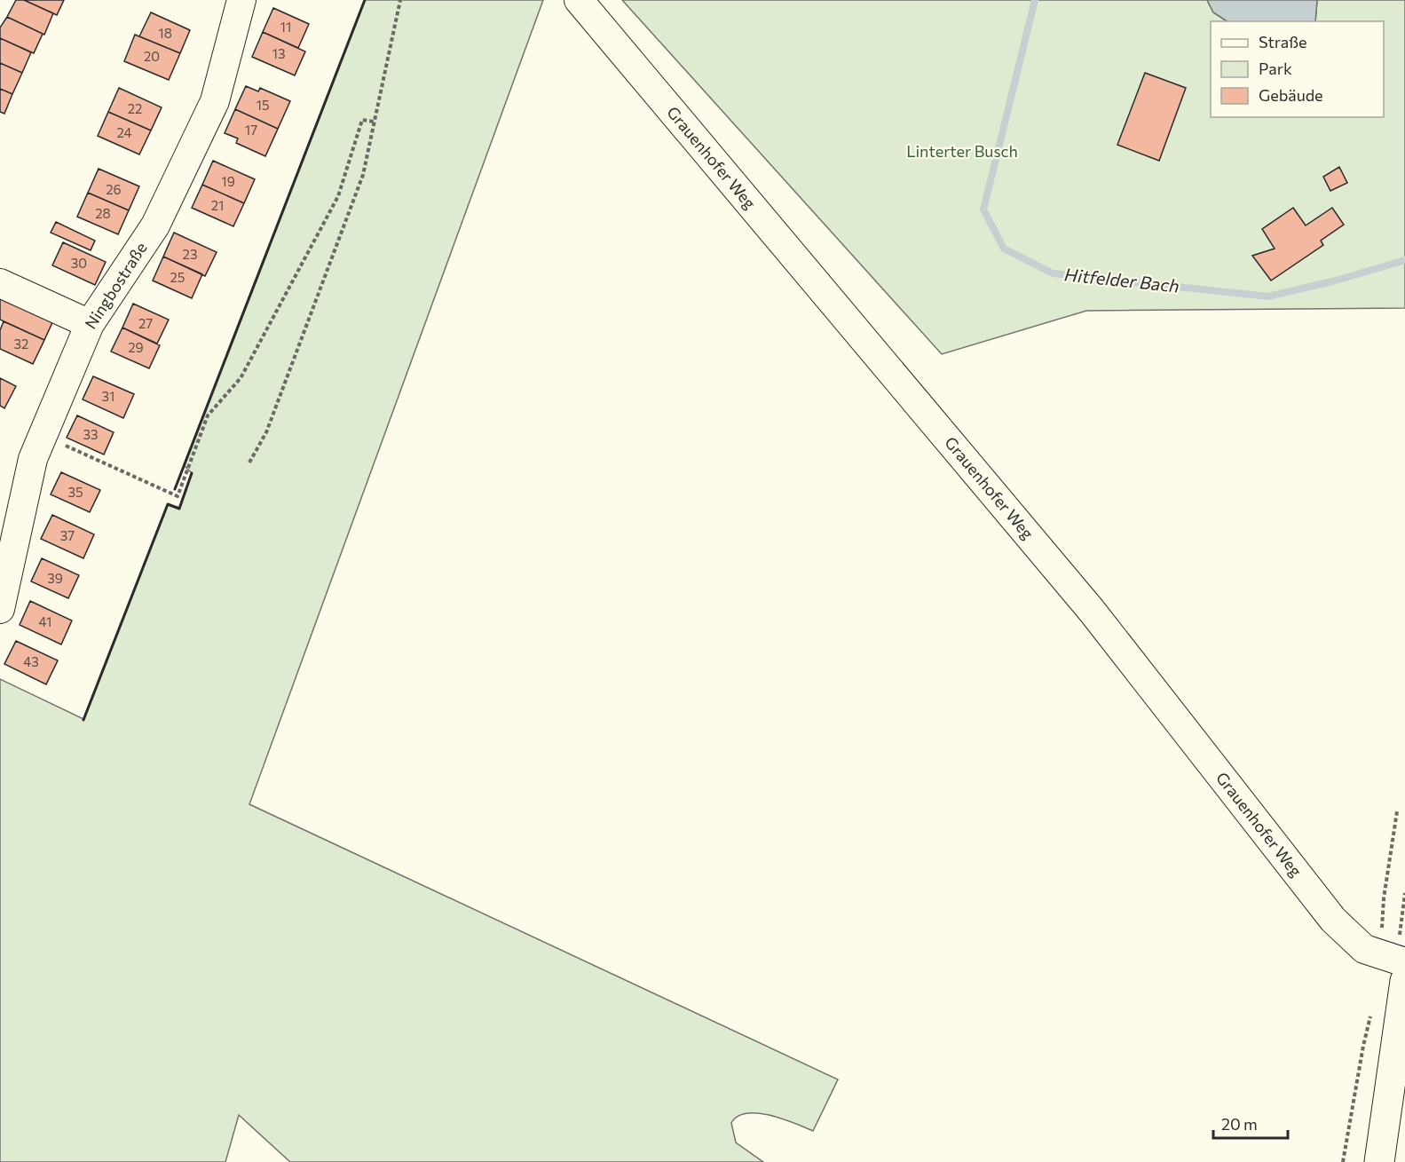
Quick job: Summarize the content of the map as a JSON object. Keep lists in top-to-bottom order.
{
  "streets": {
    "street": ["Grauenhofer Weg", "Ningbostraße"]
  },
  "water": ["Hitfelder Bach"],
  "parks": ["Linterter Busch"],
  "house_numbers": [
    "11",
    "18",
    "13",
    "20",
    "15",
    "22",
    "17",
    "24",
    "19",
    "26",
    "21",
    "28",
    "23",
    "30",
    "25",
    "27",
    "32",
    "29",
    "31",
    "33",
    "35",
    "37",
    "39",
    "41",
    "43"
  ],
  "legend": ["Straße", "Park", "Gebäude"],
  "scale_bar": "20 m"
}
